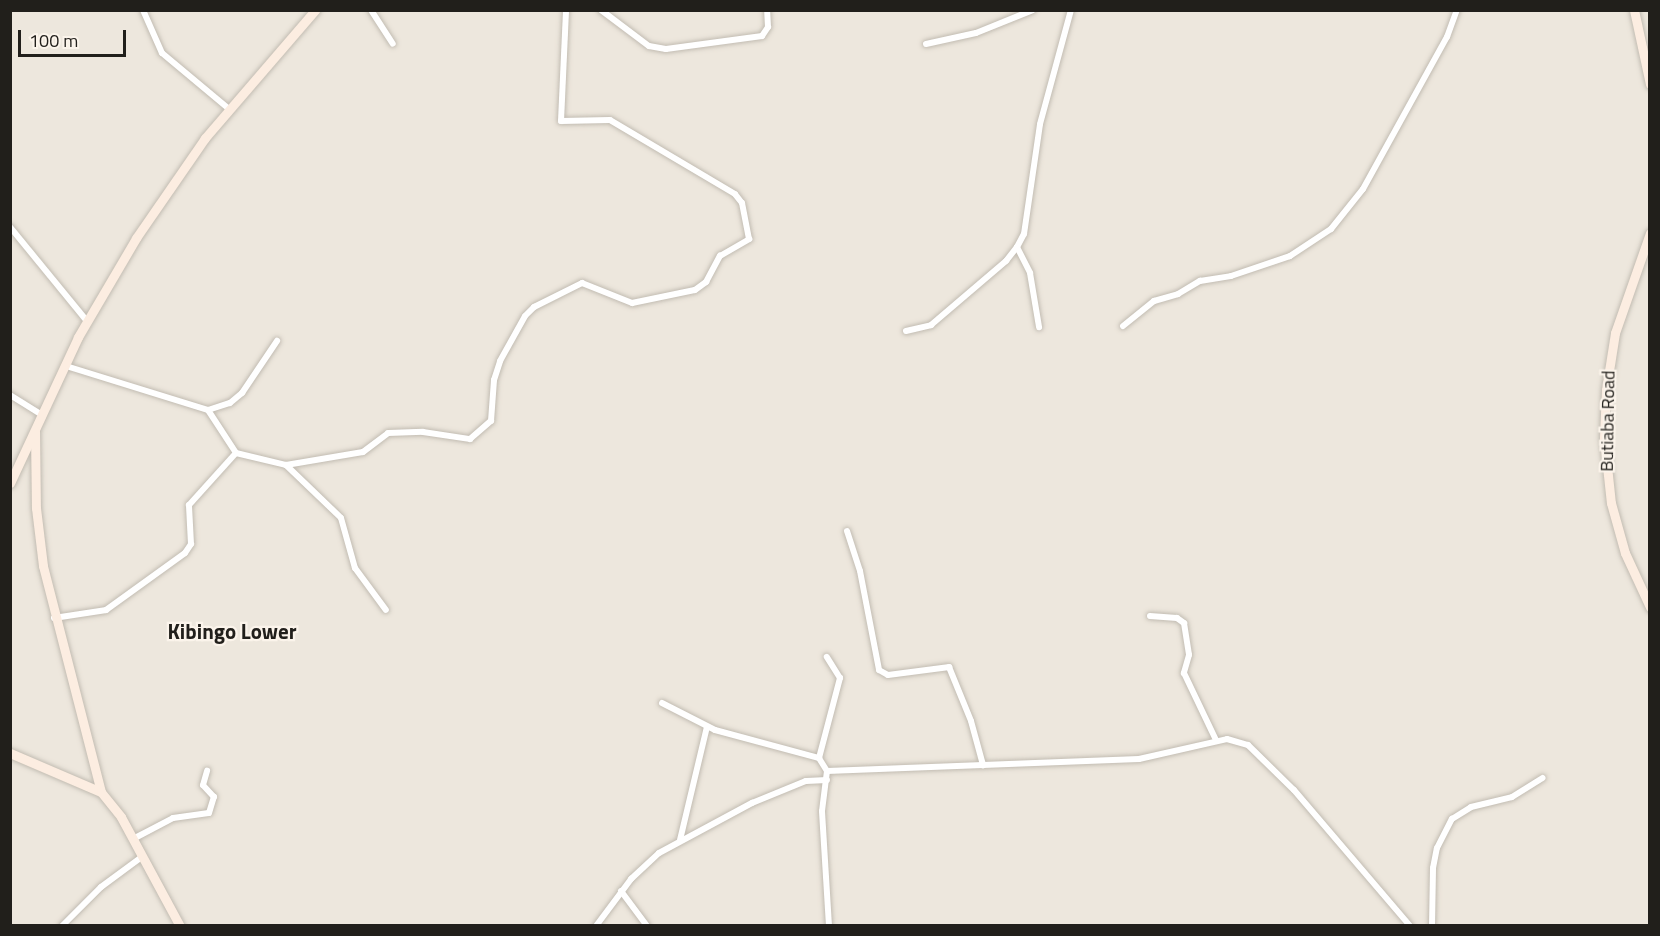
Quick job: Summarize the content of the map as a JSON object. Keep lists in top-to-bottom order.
{
  "streets": {
    "main road": ["Butiaba Road"]
  },
  "districts": ["Kibingo Lower"],
  "scale_bar": "100 m"
}
